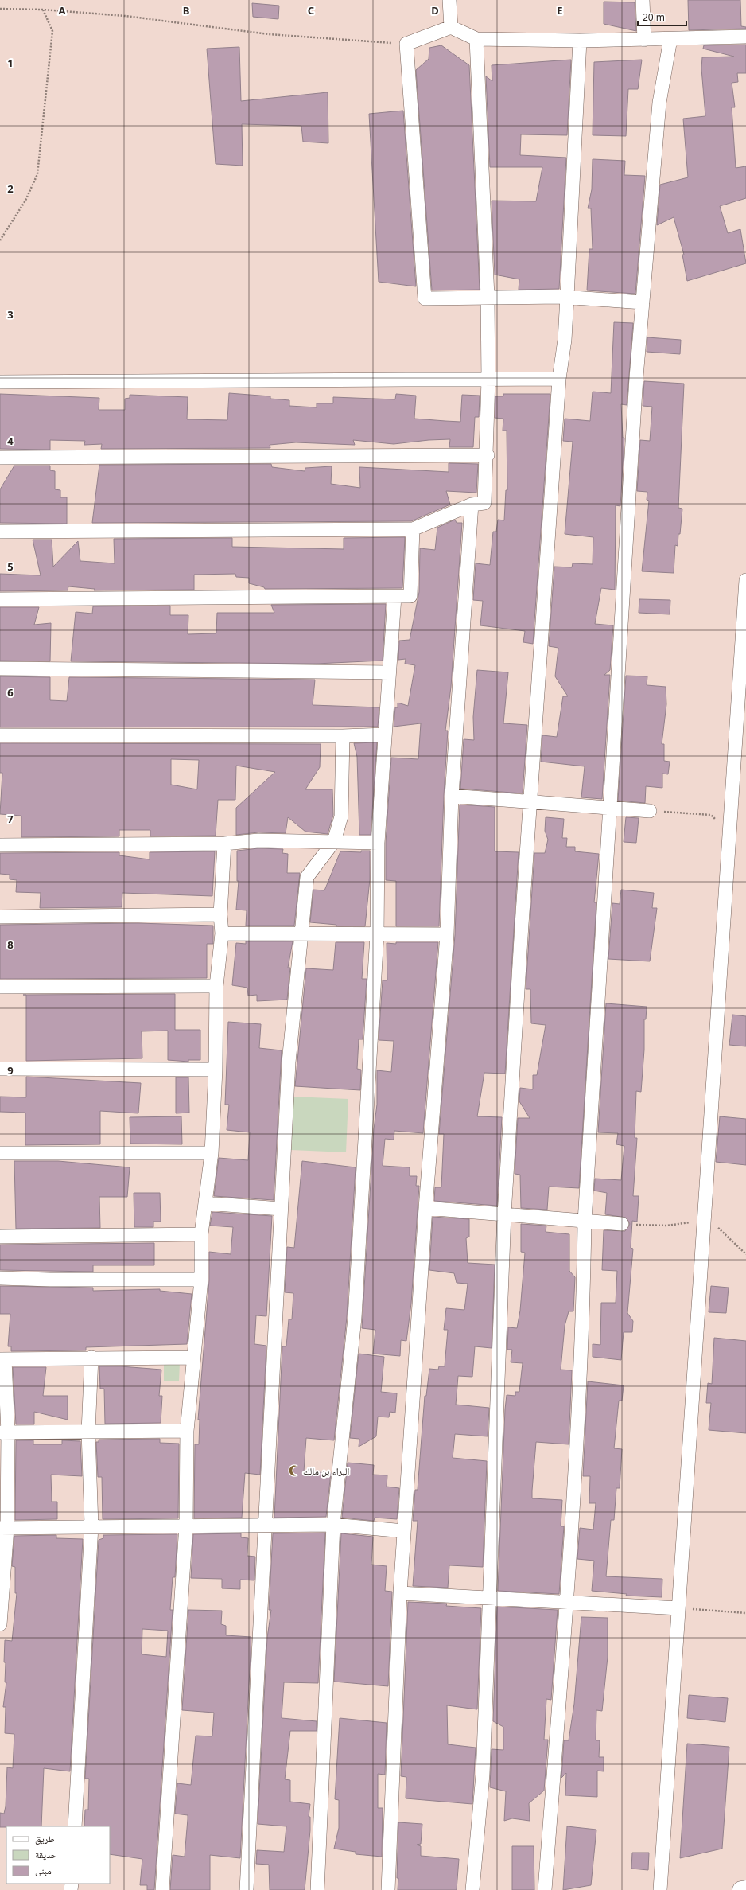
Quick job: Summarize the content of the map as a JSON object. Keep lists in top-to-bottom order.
{
  "places": {
    "mosque": ["البراء بن مالك"]
  },
  "legend": ["طريق", "حديقة", "مبنى"],
  "scale_bar": "20 m",
  "grid": {
    "columns": [
      "A",
      "B",
      "C",
      "D",
      "E"
    ],
    "rows": [
      "1",
      "2",
      "3",
      "4",
      "5",
      "6",
      "7",
      "8",
      "9"
    ]
  }
}
